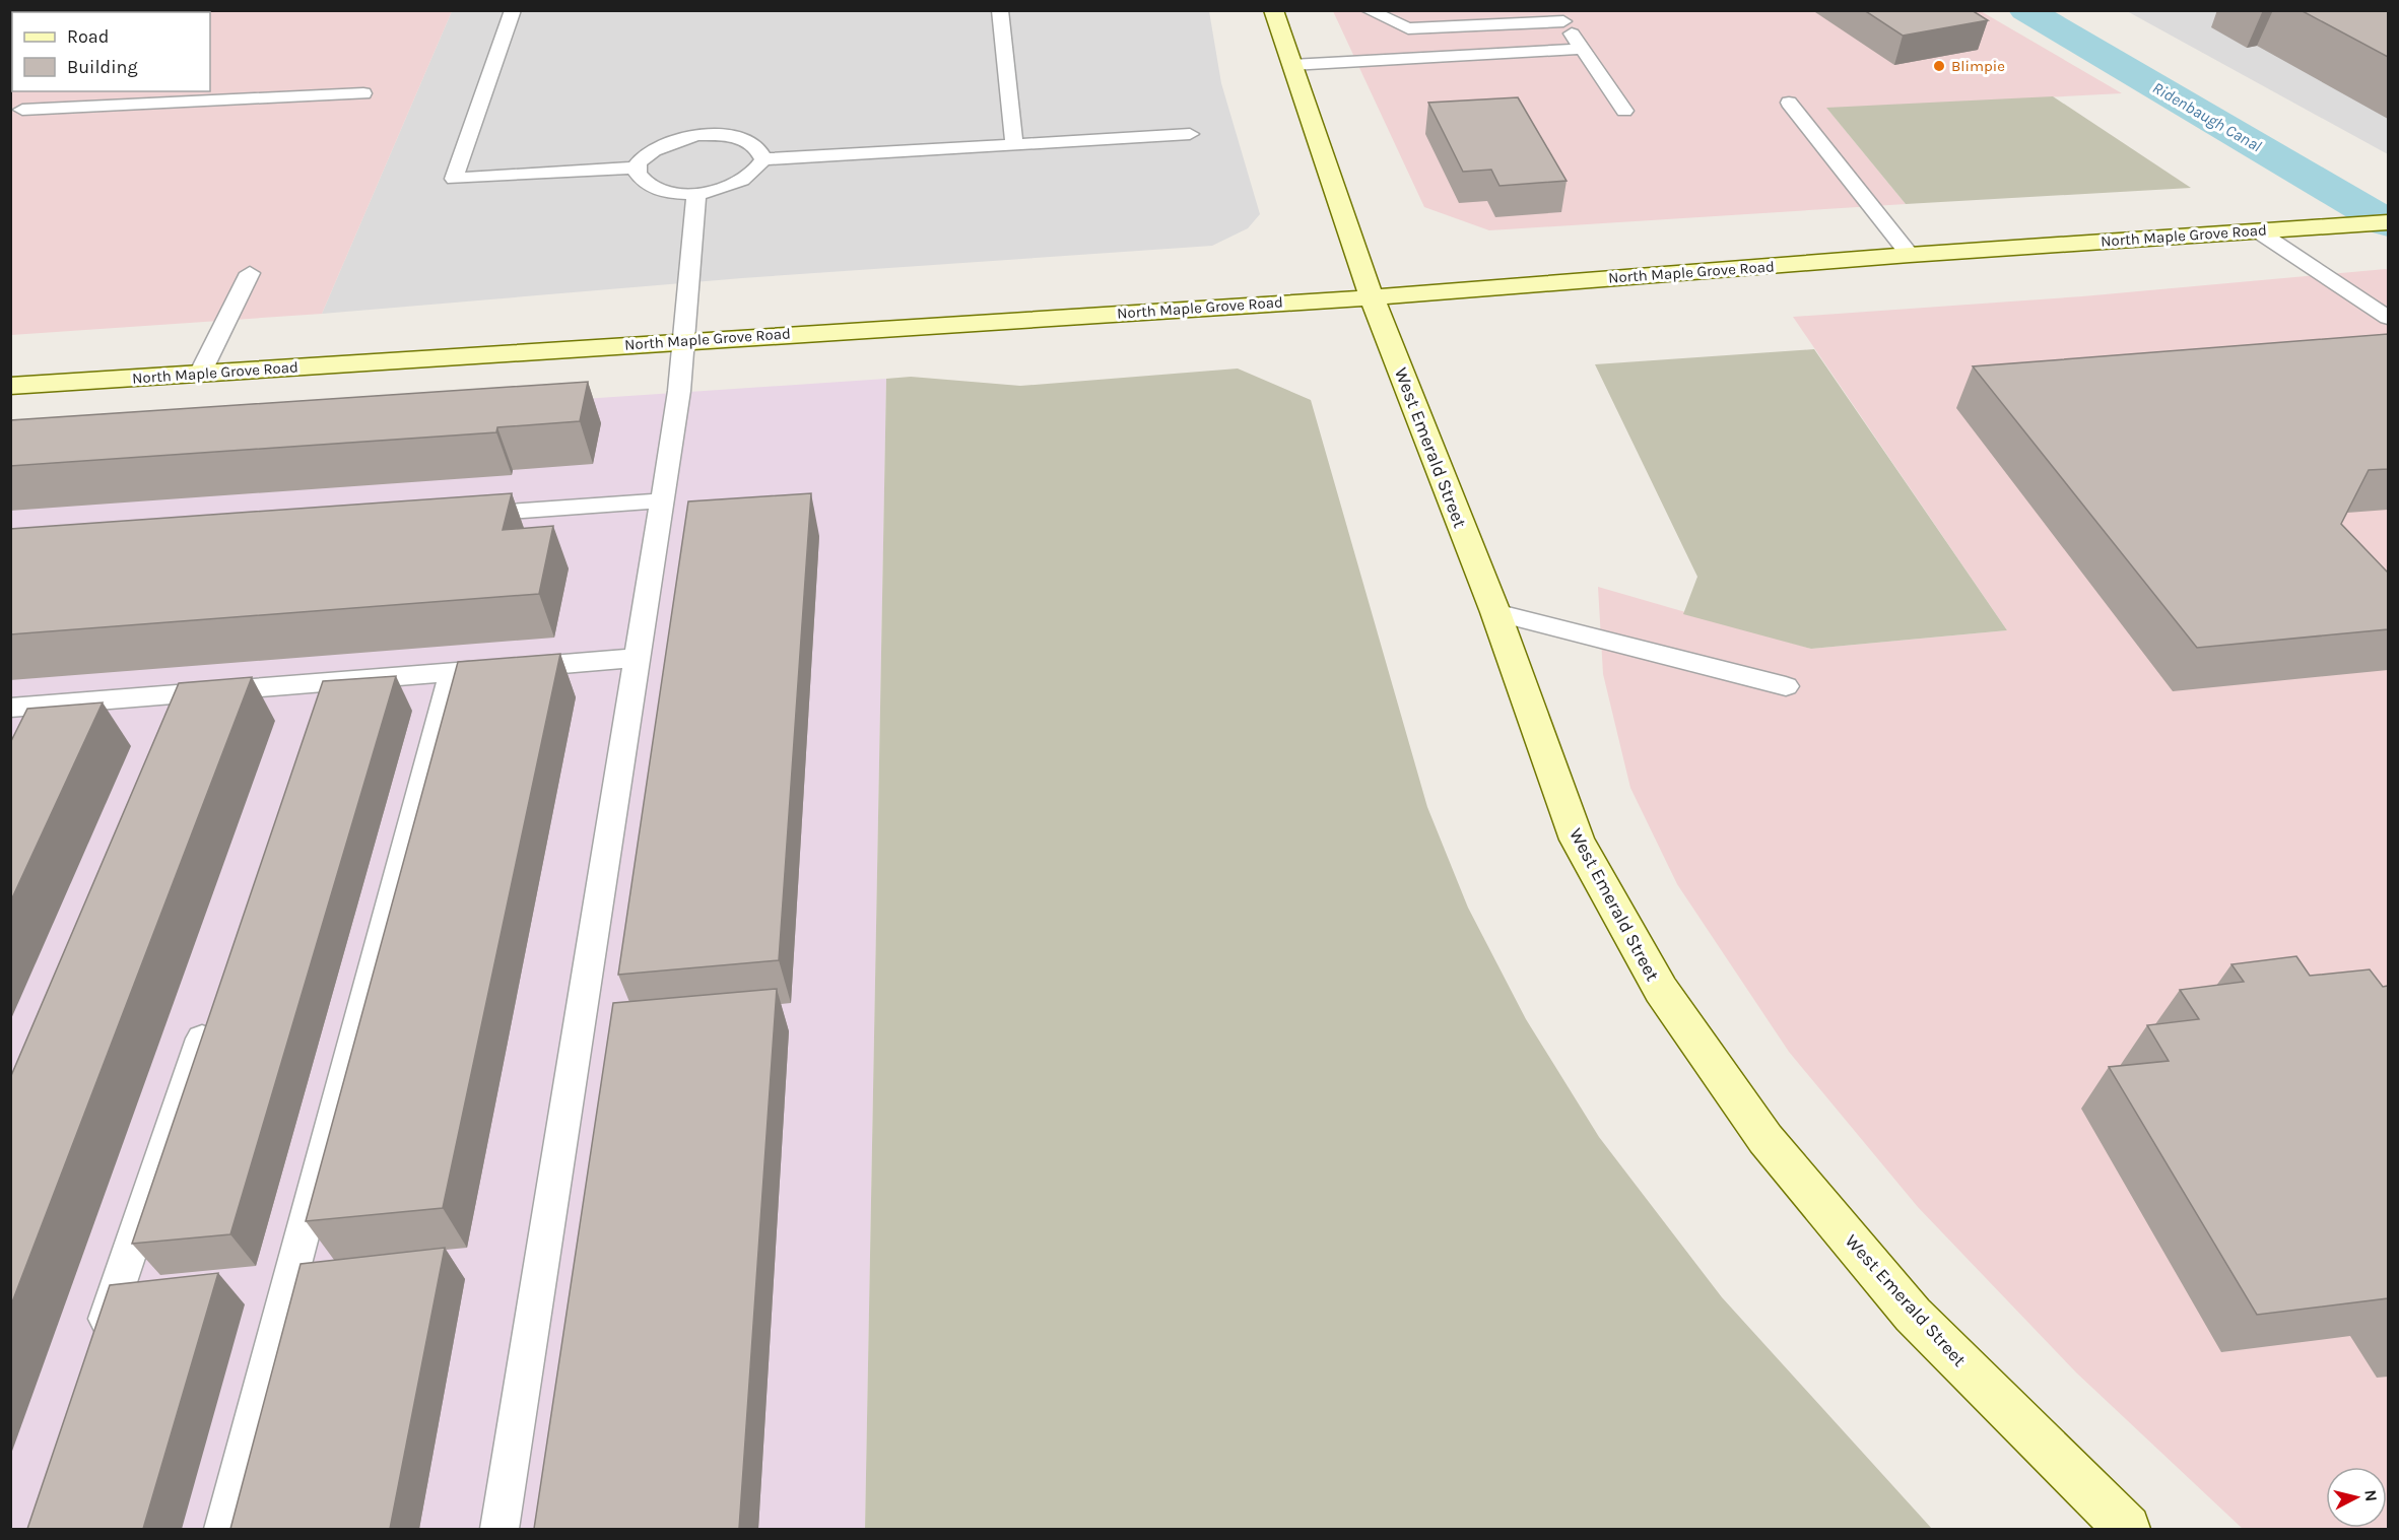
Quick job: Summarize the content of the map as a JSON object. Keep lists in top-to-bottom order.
{
  "streets": {
    "main road": ["North Maple Grove Road", "West Emerald Street"]
  },
  "crossings": [
    ["North Maple Grove Road", "West Emerald Street"]
  ],
  "water": ["Ridenbaugh Canal"],
  "places": ["Blimpie"],
  "legend": ["Road", "Building"],
  "north": "right"
}
